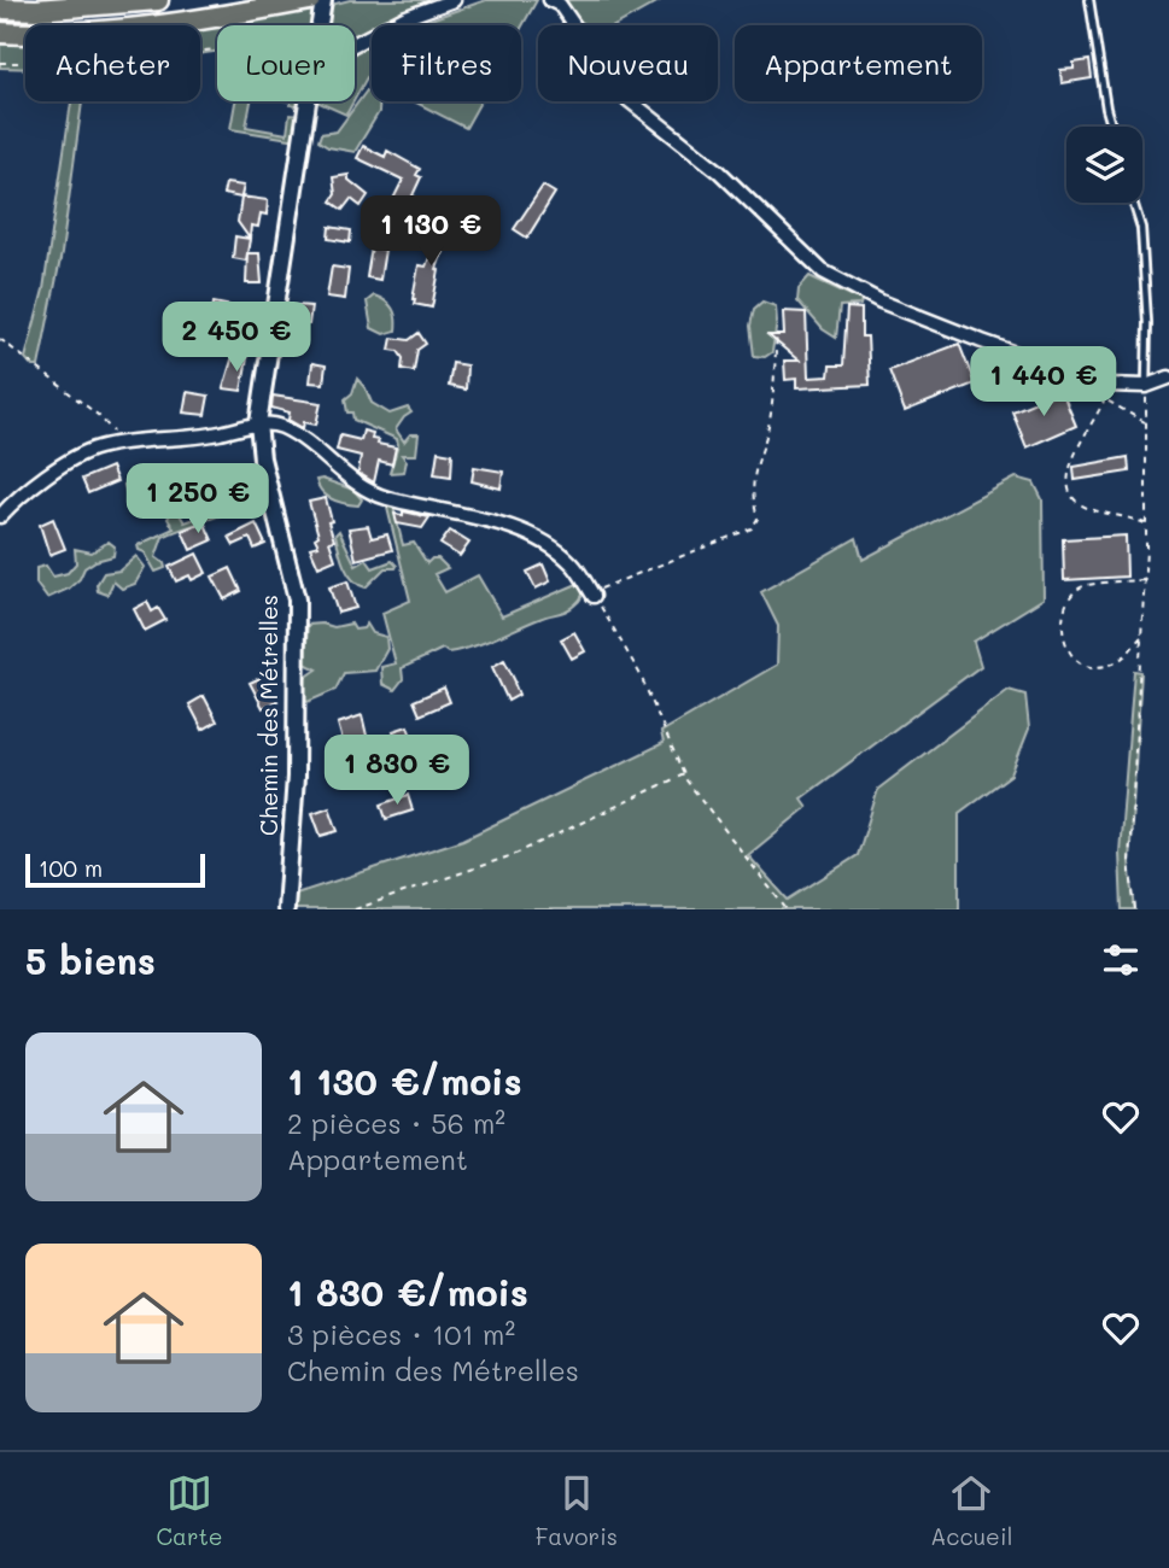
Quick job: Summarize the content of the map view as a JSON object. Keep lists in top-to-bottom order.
{
  "streets": {
    "street": ["Chemin des Métrelles"]
  },
  "scale_bar": "100 m",
  "page": {
    "chip": [
      "Acheter",
      "Louer",
      "Filtres",
      "Nouveau",
      "Appartement"
    ],
    "price": [
      "1 130 €",
      "2 450 €",
      "1 440 €",
      "1 250 €",
      "1 830 €"
    ],
    "scale": "100 m",
    "heading": "5 biens",
    "list": [
      {
        "name": "1 130 €/mois",
        "note": "2 pièces · 56 m² · Appartement"
      },
      {
        "name": "1 830 €/mois",
        "note": "3 pièces · 101 m² · Chemin des Métrelles"
      }
    ],
    "tabs": ["Carte", "Favoris", "Accueil"]
  }
}
